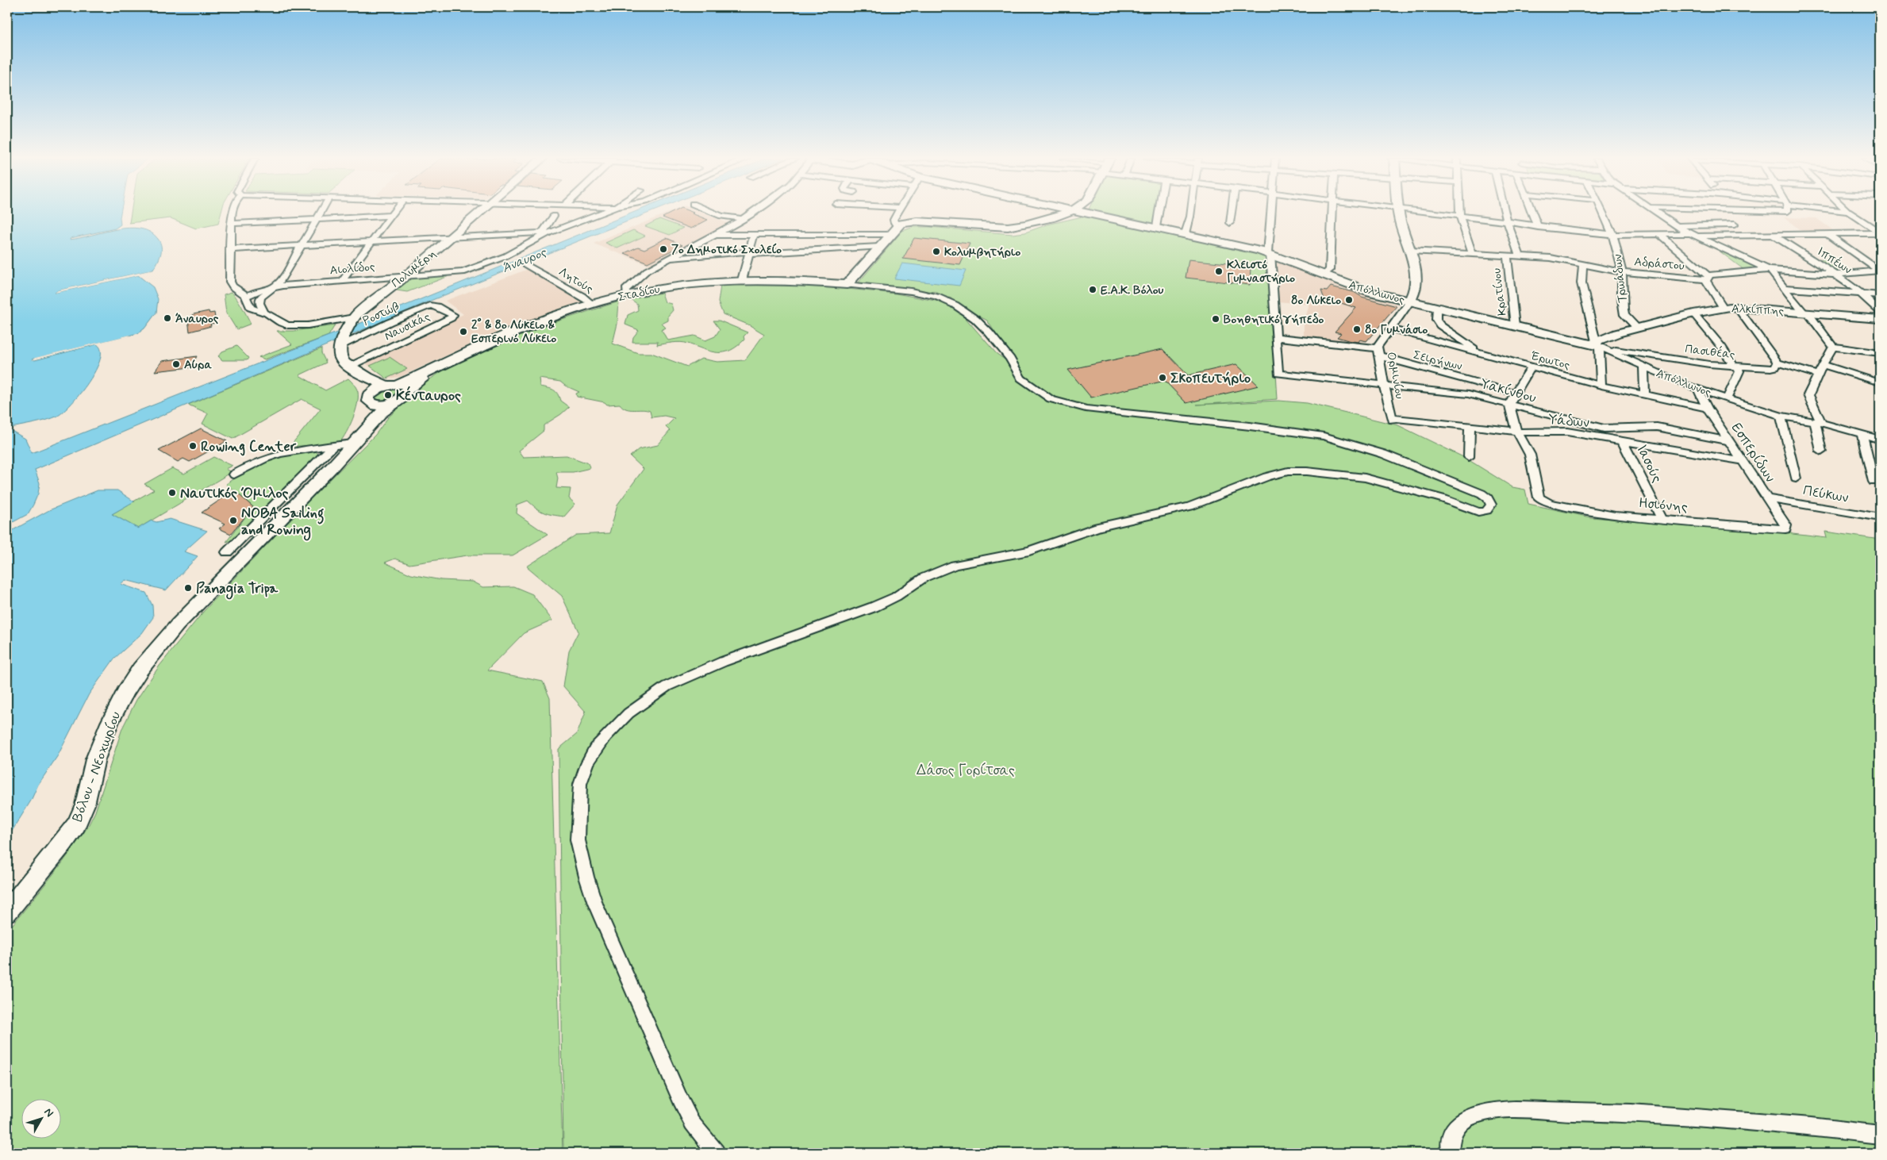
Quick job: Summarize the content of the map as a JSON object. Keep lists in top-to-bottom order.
{
  "streets": {
    "main road": [
      "Πολυμέρη",
      "Απόλλωνος",
      "Σταδίου",
      "Αλκίππης",
      "Ορμινίου",
      "Βόλου - Νεοχωρίου"
    ],
    "street": [
      "Ιππέων",
      "Αδράστου",
      "Αιολίδος",
      "Τρωάδων",
      "Λητούς",
      "Κρατίνου",
      "Ροστώβ",
      "Ναυσικάς",
      "Πασιθέας",
      "Σειρήνων",
      "Έρωτος",
      "Υακίνθου",
      "Υάδων",
      "Εσπερίδων",
      "Ιασούς",
      "Πεύκων",
      "Ησιόνης"
    ]
  },
  "crossings": [
    ["Ιππέων", "Αδράστου"],
    ["Αδράστου", "Τρωάδων"],
    ["Αδράστου", "Κρατίνου"],
    ["Αδράστου", "Ορμινίου"],
    ["Αιολίδος", "Πολυμέρη"],
    ["Πολυμέρη", "Ροστώβ"],
    ["Τρωάδων", "Αλκίππης"],
    ["Λητούς", "Σταδίου"],
    ["Απόλλωνος", "Κρατίνου"],
    ["Απόλλωνος", "Πασιθέας"],
    ["Απόλλωνος", "Ορμινίου"],
    ["Απόλλωνος", "Εσπερίδων"],
    ["Σταδίου", "Βόλου - Νεοχωρίου"],
    ["Ροστώβ", "Ναυσικάς"],
    ["Σειρήνων", "Ορμινίου"],
    ["Έρωτος", "Ορμινίου"],
    ["Έρωτος", "Εσπερίδων"],
    ["Ορμινίου", "Υακίνθου"],
    ["Ορμινίου", "Υάδων"],
    ["Υακίνθου", "Εσπερίδων"],
    ["Υάδων", "Εσπερίδων"],
    ["Υάδων", "Ιασούς"],
    ["Υάδων", "Ησιόνης"],
    ["Εσπερίδων", "Πεύκων"],
    ["Εσπερίδων", "Ησιόνης"],
    ["Ιασούς", "Ησιόνης"]
  ],
  "water": ["Άναυρος"],
  "parks": ["Δάσος Γορίτσας"],
  "places": [
    "7ο Δημοτικό Σχολείο",
    "Κολυμβητήριο",
    "Κλειστό Γυμναστήριο",
    "Ε.Α.Κ. Βόλου",
    "8ο Λύκειο",
    "Άναυρος",
    "Βοηθητικό γήπεδο",
    "8ο Γυμνάσιο",
    "2° & 8ο Λύκειο & Εσπερινό Λύκειο",
    "Αύρα",
    "Σκοπευτήριο",
    "Κένταυρος",
    "Rowing Center",
    "Ναυτικός Όμιλος",
    "NOBA Sailing and Rowing",
    "Panagia Tripa"
  ],
  "north": "top right"
}
